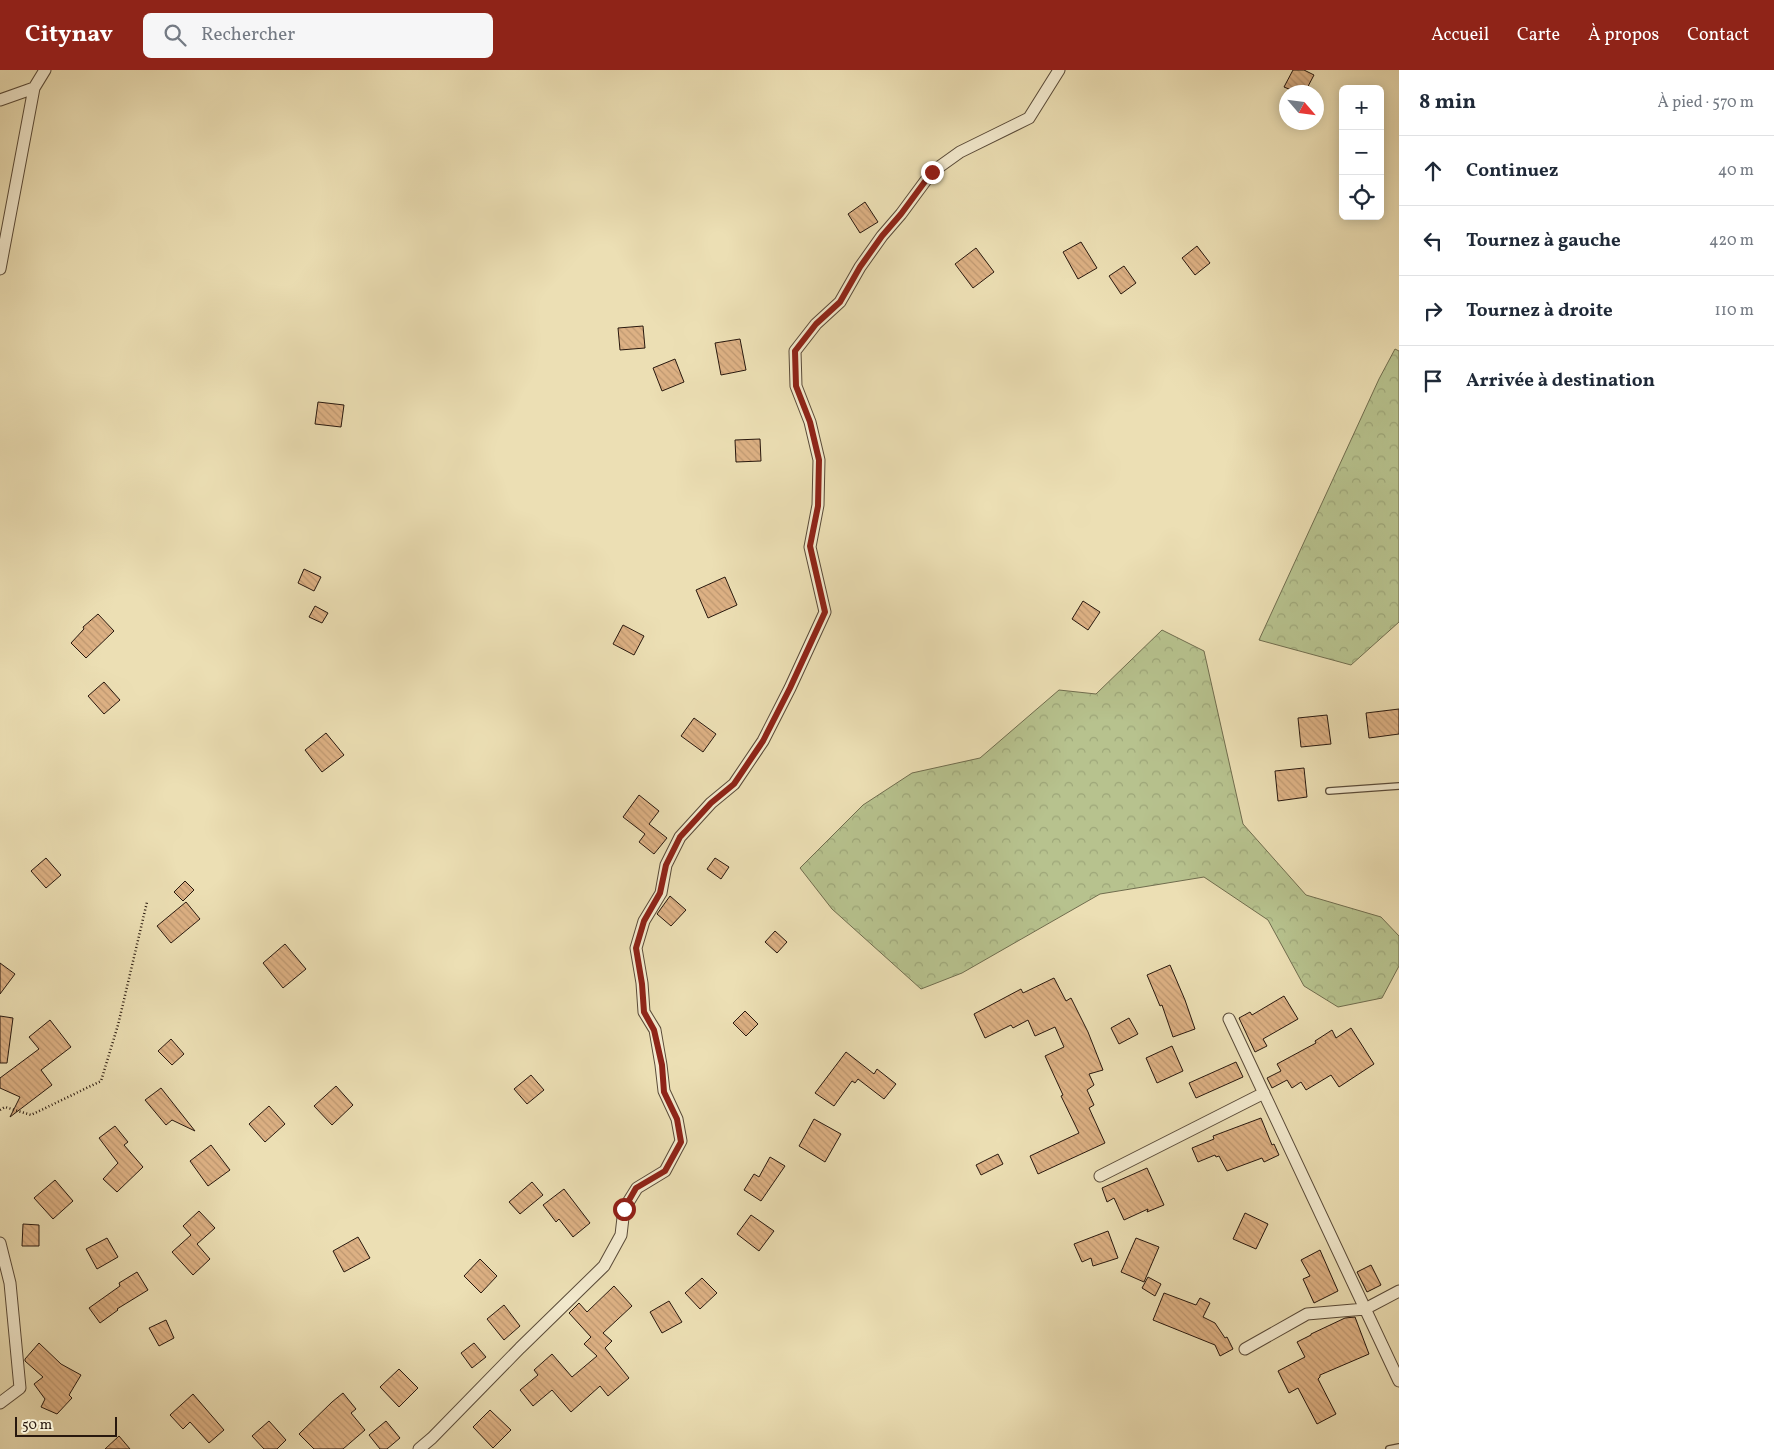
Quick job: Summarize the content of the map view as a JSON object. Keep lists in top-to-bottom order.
{
  "scale_bar": "50 m",
  "north": "bottom right",
  "page": {
    "header": "Citynav",
    "search": "Rechercher",
    "nav": [
      "Accueil",
      "Carte",
      "À propos",
      "Contact"
    ],
    "heading": ["8 min", "À pied · 570 m"],
    "map_buttons": ["+", "−"],
    "list": [
      ["Continuez", "40 m"],
      ["Tournez à gauche", "420 m"],
      ["Tournez à droite", "110 m"],
      "Arrivée à destination"
    ],
    "scale": "50 m"
  }
}
